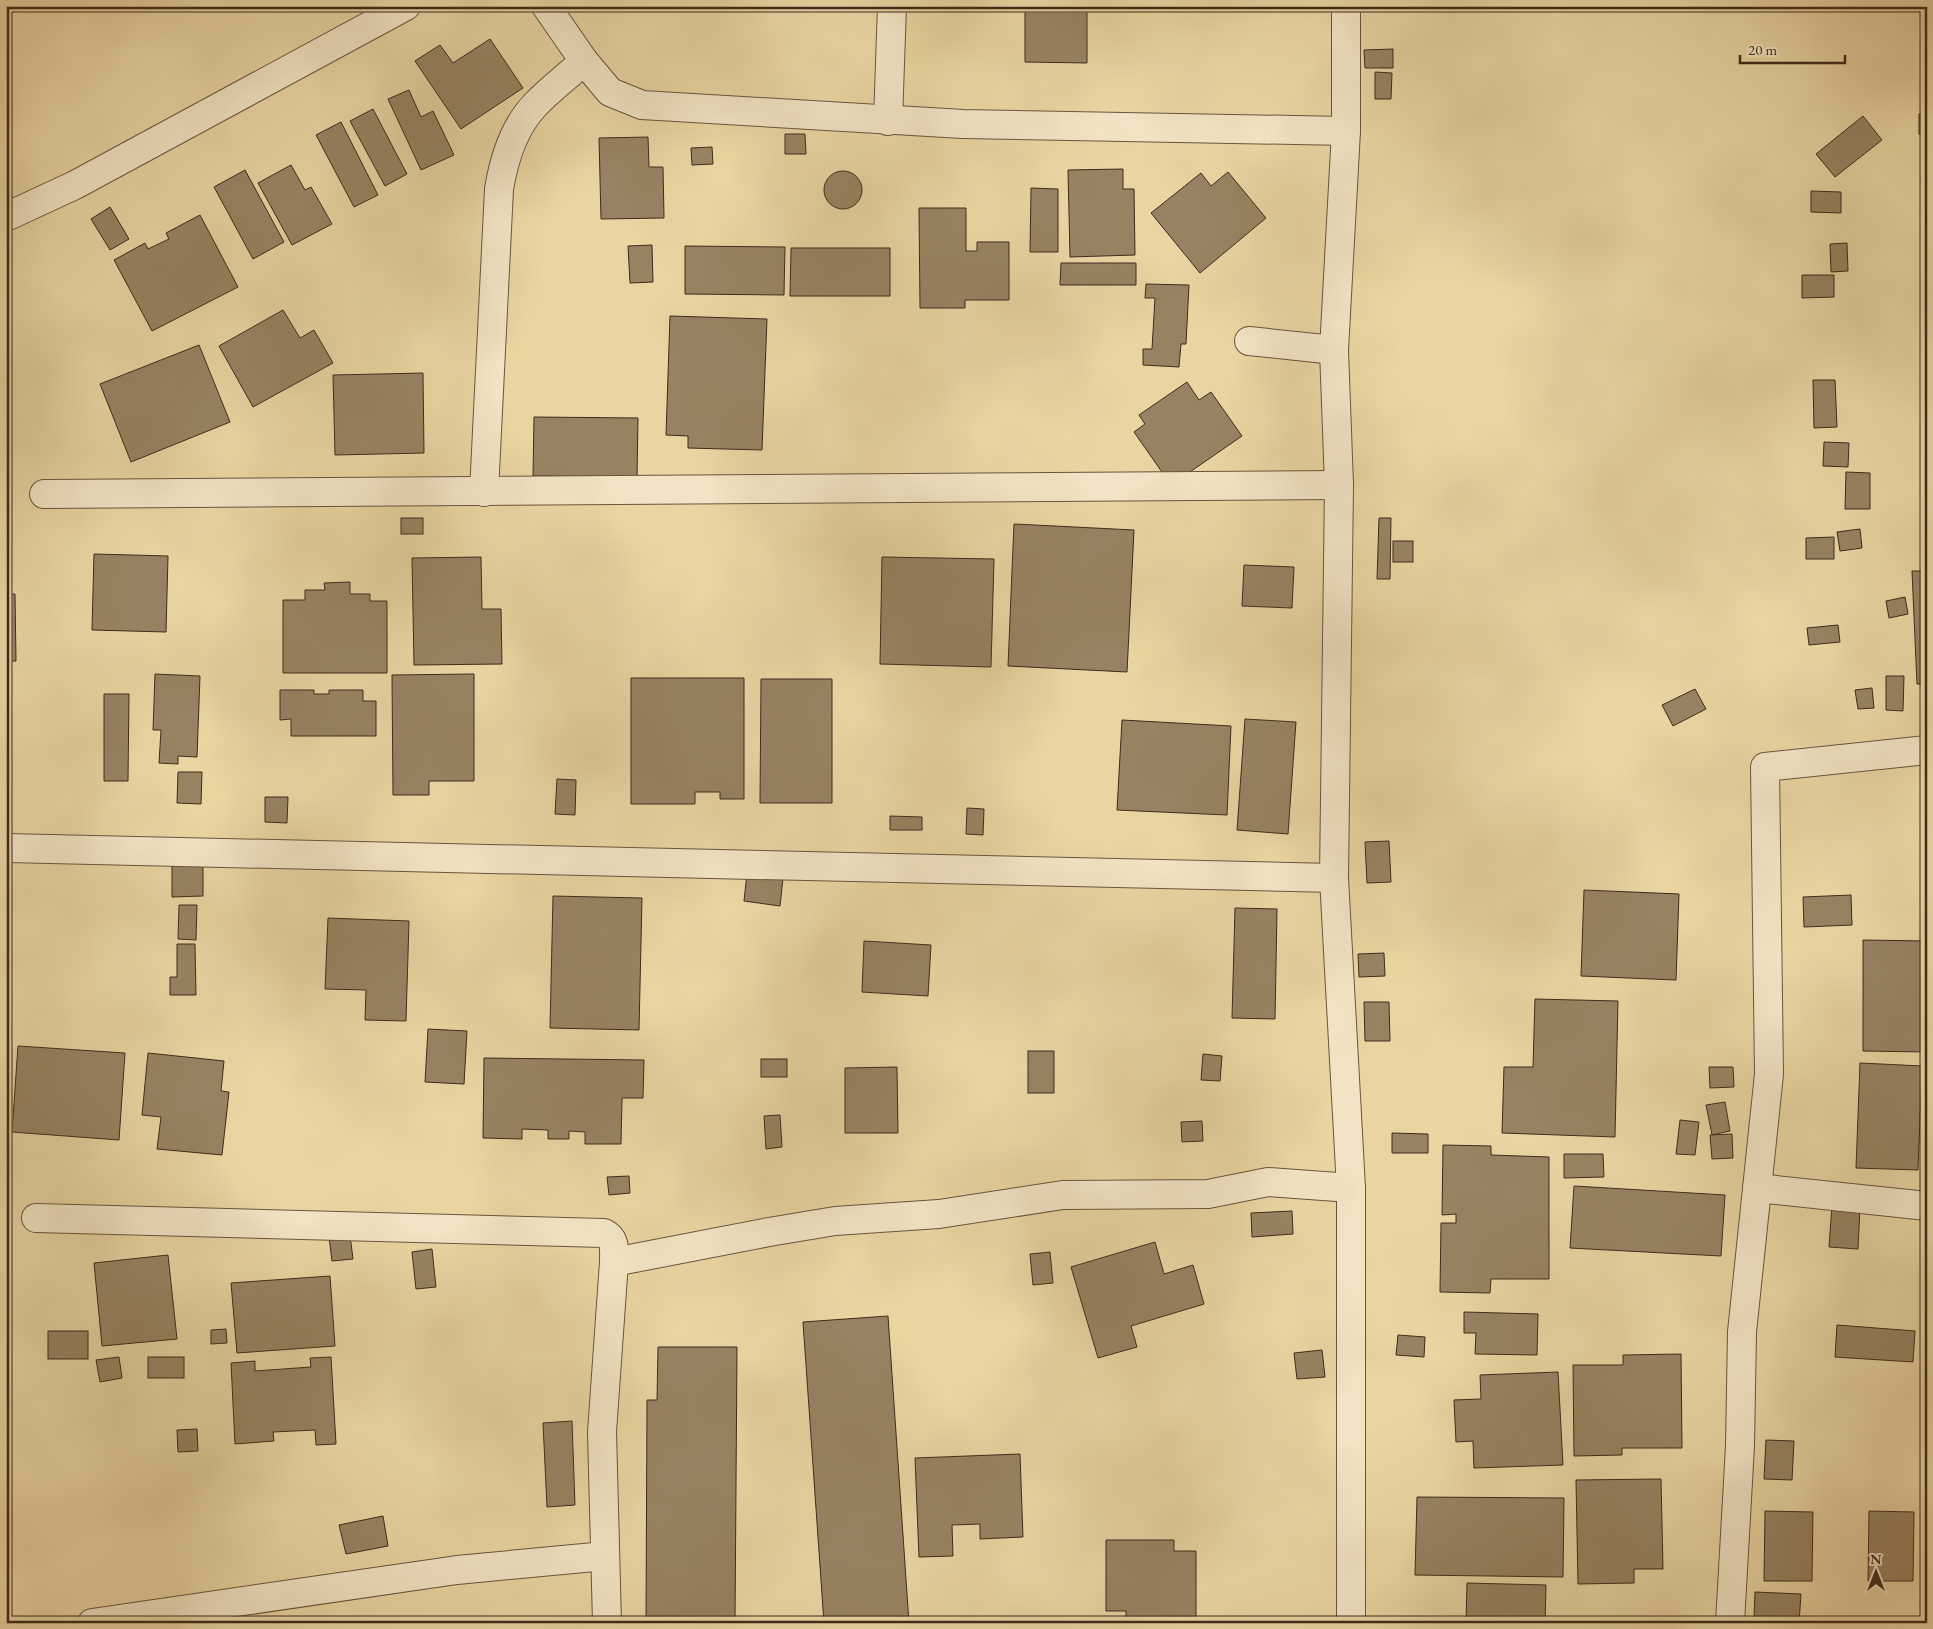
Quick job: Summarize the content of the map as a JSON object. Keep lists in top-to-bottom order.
{
  "scale_bar": "20 m",
  "north": "top"
}
